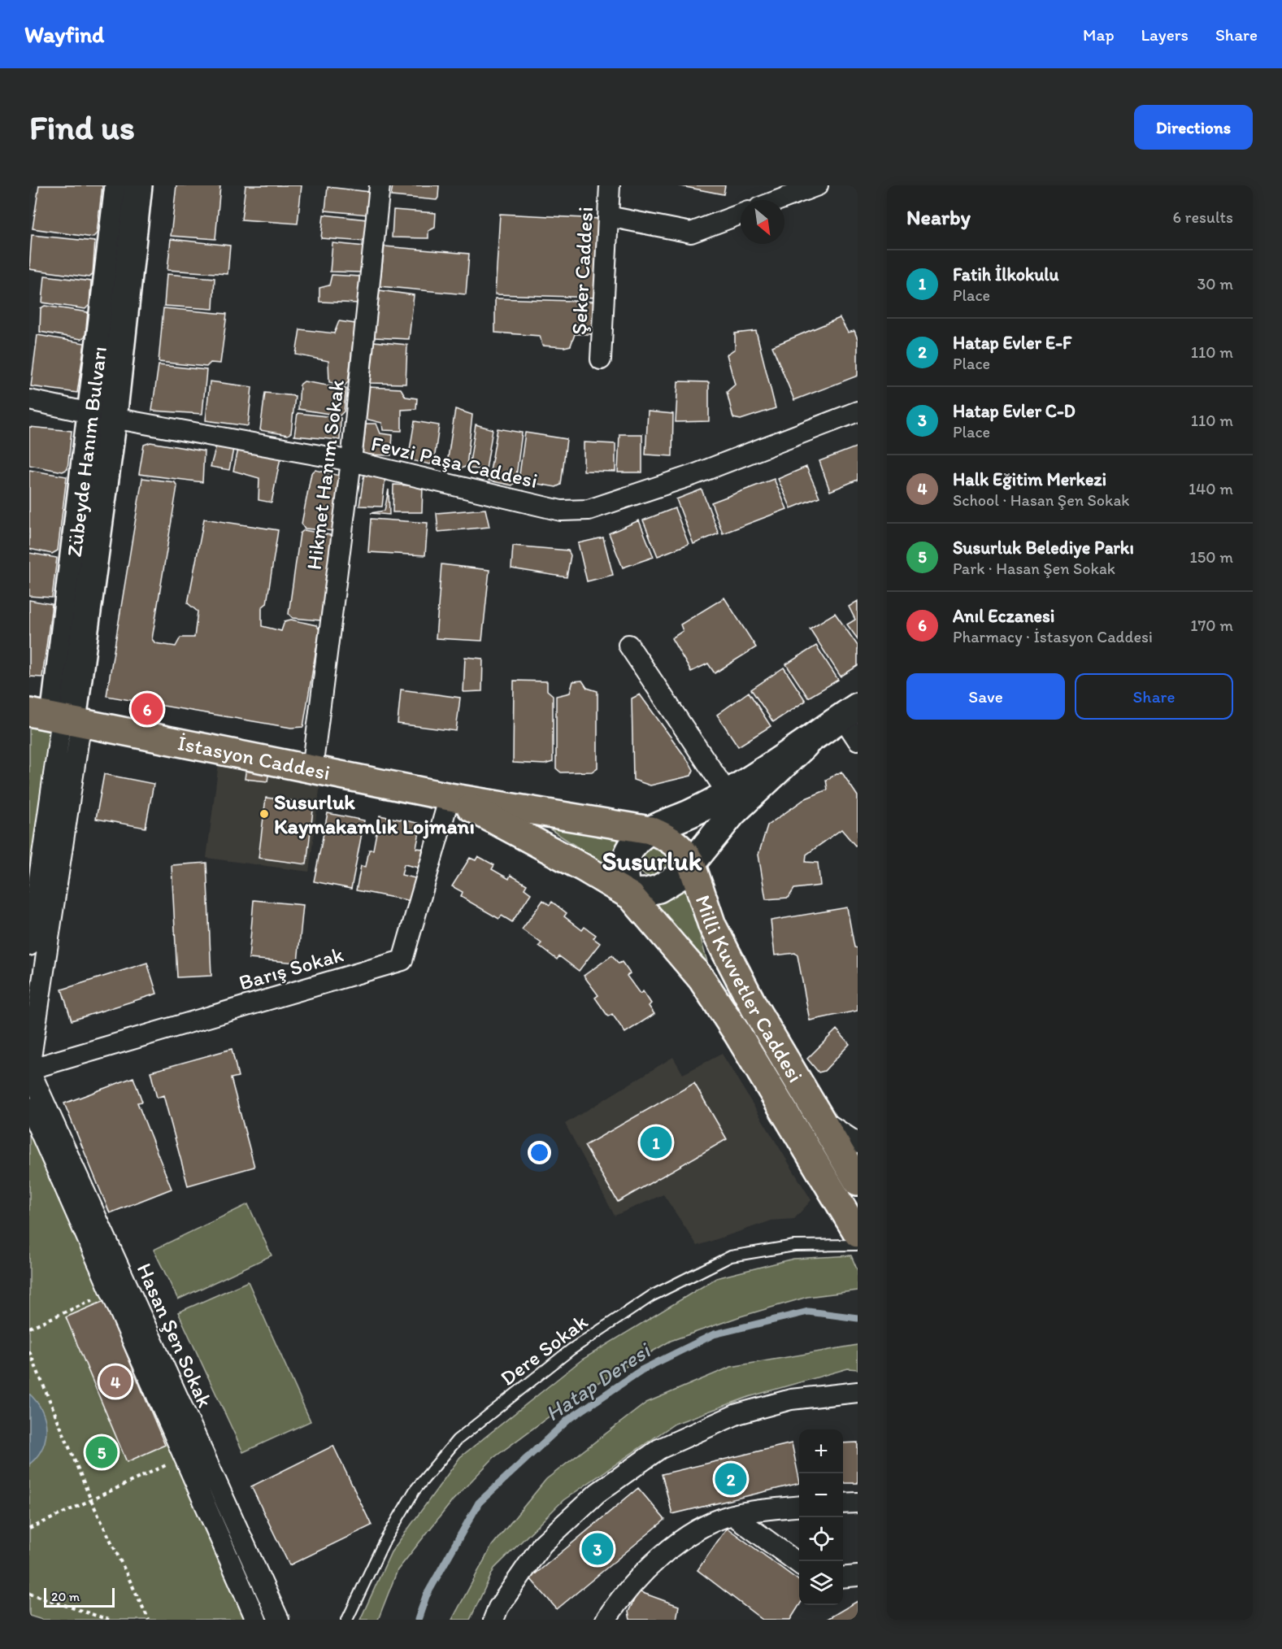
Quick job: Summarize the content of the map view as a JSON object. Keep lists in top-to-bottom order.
{
  "streets": {
    "main road": ["Zübeyde Hanım Bulvarı", "İstasyon Caddesi", "Milli Kuvvetler Caddesi"],
    "street": [
      "Şeker Caddesi",
      "Fevzi Paşa Caddesi",
      "Hikmet Hanım Sokak",
      "Barış Sokak",
      "Hasan Şen Sokak"
    ],
    "lane": ["Dere Sokak"]
  },
  "crossings": [
    ["Zübeyde Hanım Bulvarı", "Fevzi Paşa Caddesi"],
    ["Fevzi Paşa Caddesi", "Hikmet Hanım Sokak"],
    ["Hikmet Hanım Sokak", "İstasyon Caddesi"],
    ["İstasyon Caddesi", "Barış Sokak"],
    ["İstasyon Caddesi", "Milli Kuvvetler Caddesi"],
    ["Barış Sokak", "Milli Kuvvetler Caddesi"],
    ["Barış Sokak", "Hasan Şen Sokak"]
  ],
  "districts": ["Susurluk"],
  "water": ["Hatap Deresi"],
  "places": ["Susurluk Kaymakamlık Lojmanı"],
  "scale_bar": "20 m",
  "north": "bottom right",
  "page": {
    "header": "Wayfind",
    "nav": ["Map", "Layers", "Share"],
    "buttons": [
      "Directions",
      ["Save", "Share"]
    ],
    "title": "Find us",
    "heading": ["Nearby", "6 results"],
    "list": [
      {
        "mark": "1",
        "name": "Fatih İlkokulu",
        "note": "Place",
        "value": "30 m"
      },
      {
        "mark": "2",
        "name": "Hatap Evler E-F",
        "note": "Place",
        "value": "110 m"
      },
      {
        "mark": "3",
        "name": "Hatap Evler C-D",
        "note": "Place",
        "value": "110 m"
      },
      {
        "mark": "4",
        "name": "Halk Eğitim Merkezi",
        "note": "School · Hasan Şen Sokak",
        "value": "140 m"
      },
      {
        "mark": "5",
        "name": "Susurluk Belediye Parkı",
        "note": "Park · Hasan Şen Sokak",
        "value": "150 m"
      },
      {
        "mark": "6",
        "name": "Anıl Eczanesi",
        "note": "Pharmacy · İstasyon Caddesi",
        "value": "170 m"
      }
    ],
    "pins": [
      "6",
      "1",
      "4",
      "5",
      "2",
      "3"
    ],
    "map_buttons": ["+", "−"],
    "scale": "20 m"
  }
}
